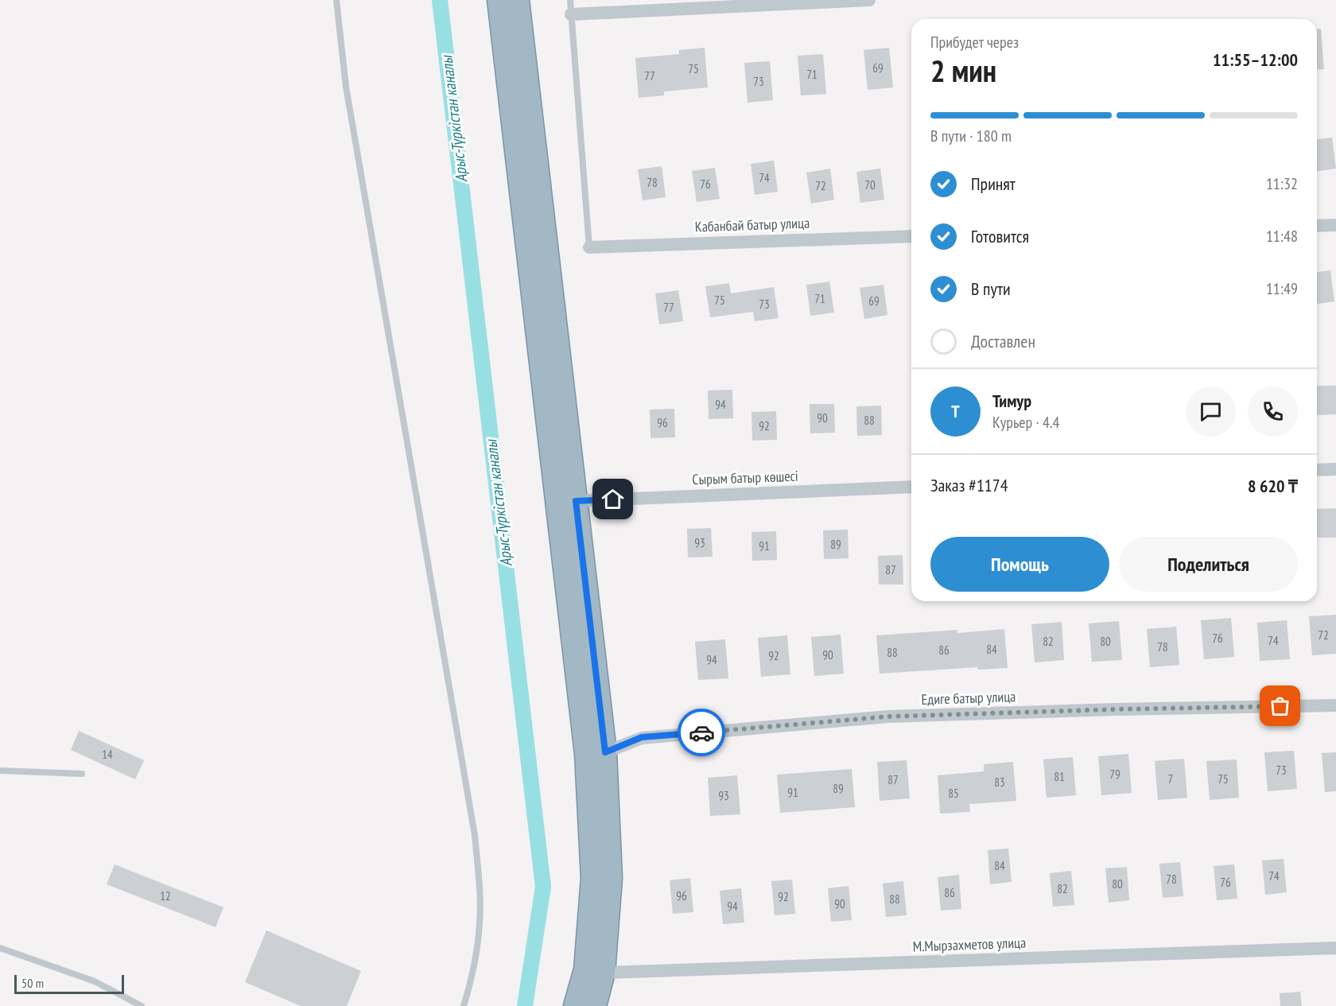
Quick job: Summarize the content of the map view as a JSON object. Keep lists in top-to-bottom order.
{
  "streets": {
    "street": [
      "Кабанбай батыр улица",
      "Сырым батыр көшесі",
      "Едиге батыр улица",
      "М.Мырзахметов улица"
    ]
  },
  "water": ["Арыс-Түркістан каналы"],
  "house_numbers": [
    "69",
    "75",
    "71",
    "77",
    "73",
    "74",
    "78",
    "76",
    "70",
    "72",
    "71",
    "75",
    "69",
    "73",
    "77",
    "94",
    "90",
    "88",
    "96",
    "92",
    "93",
    "89",
    "91",
    "87",
    "72",
    "76",
    "74",
    "82",
    "80",
    "78",
    "84",
    "86",
    "88",
    "90",
    "92",
    "94",
    "14",
    "73",
    "79",
    "81",
    "7",
    "75",
    "87",
    "83",
    "89",
    "91",
    "85",
    "93",
    "84",
    "74",
    "78",
    "76",
    "80",
    "82",
    "86",
    "12",
    "96",
    "92",
    "88",
    "90",
    "94"
  ],
  "scale_bar": "50 m",
  "page": {
    "heading": ["2 мин", "Прибудет через", "11:55–12:00"],
    "panel": [
      "Тимур",
      "Курьер · 4.4",
      "Заказ #1174",
      "8 620 ₸"
    ],
    "bar": "В пути · 180 m",
    "list": [
      ["Принят", "11:32"],
      ["Готовится", "11:48"],
      ["В пути", "11:49"],
      "Доставлен"
    ],
    "round": "Т",
    "buttons": ["Помощь", "Поделиться"],
    "scale": "50 m"
  }
}
